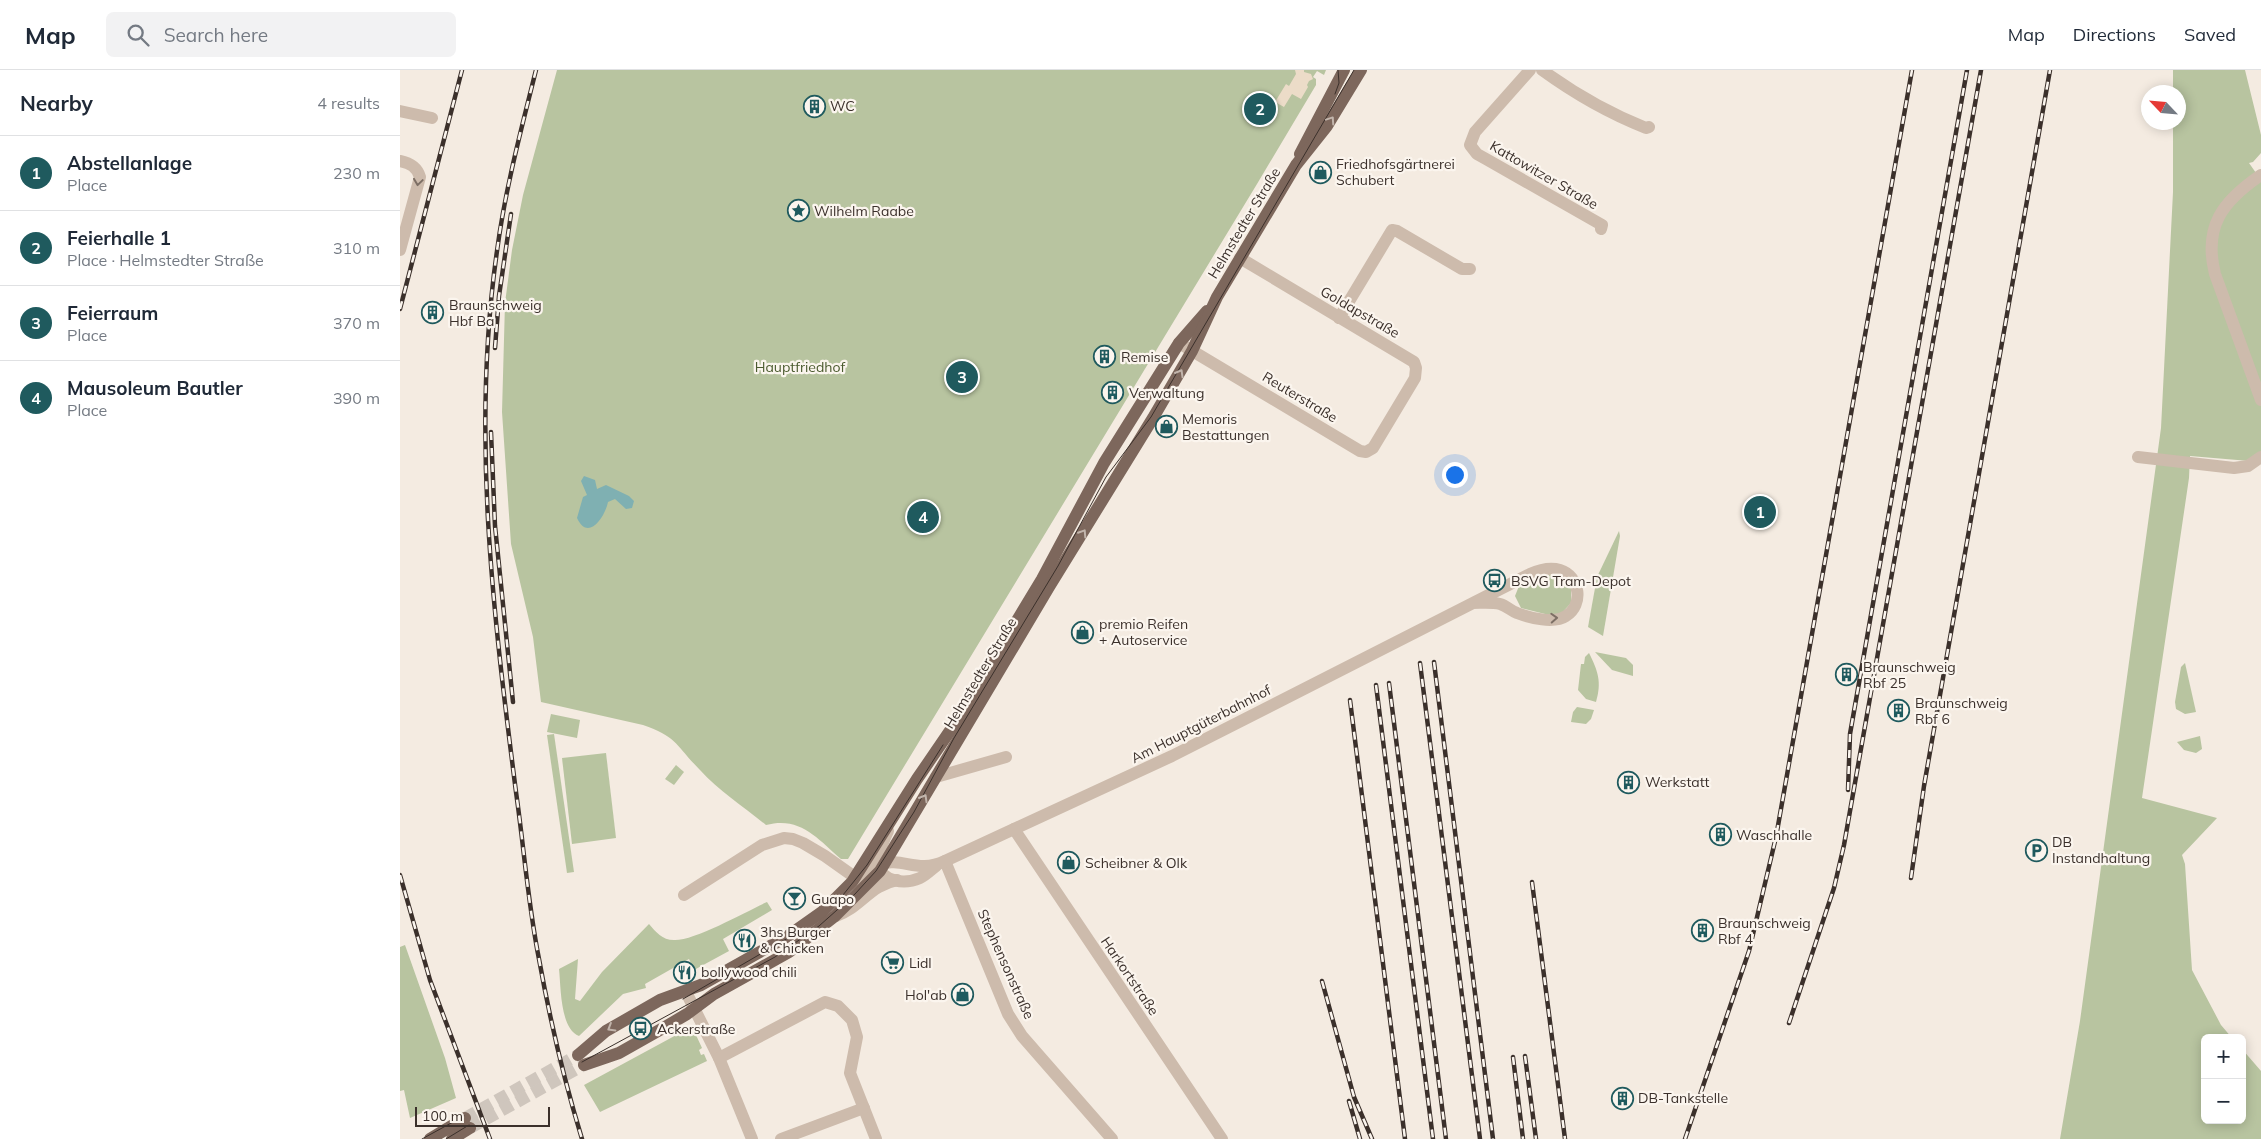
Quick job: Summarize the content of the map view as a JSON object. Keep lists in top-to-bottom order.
{
  "streets": {
    "main road": ["Helmstedter Straße"],
    "street": [
      "Kattowitzer Straße",
      "Goldapstraße",
      "Reuterstraße",
      "Am Hauptgüterbahnhof",
      "Stephensonstraße",
      "Harkortstraße"
    ]
  },
  "crossings": [
    ["Helmstedter Straße", "Goldapstraße"],
    ["Helmstedter Straße", "Reuterstraße"],
    ["Helmstedter Straße", "Am Hauptgüterbahnhof"],
    ["Goldapstraße", "Reuterstraße"],
    ["Am Hauptgüterbahnhof", "Stephensonstraße"],
    ["Am Hauptgüterbahnhof", "Harkortstraße"]
  ],
  "parks": ["Hauptfriedhof"],
  "places": {
    "building": [
      "WC",
      "Braunschweig Hbf Ba",
      "Remise",
      "Verwaltung",
      "Braunschweig Rbf 25",
      "Braunschweig Rbf 6",
      "Werkstatt",
      "Waschhalle",
      "Braunschweig Rbf 4",
      "DB-Tankstelle"
    ],
    "shop": [
      "Friedhofsgärtnerei Schubert",
      "Memoris Bestattungen",
      "premio Reifen + Autoservice",
      "Scheibner & Olk",
      "Hol'ab"
    ],
    "place": ["Wilhelm Raabe"],
    "bus stop": ["BSVG Tram-Depot", "Ackerstraße"],
    "parking": ["DB Instandhaltung"],
    "bar": ["Guapo"],
    "restaurant": ["3hs Burger & Chicken", "bollywood chili"],
    "supermarket": ["Lidl"]
  },
  "scale_bar": "100 m",
  "north": "top left",
  "page": {
    "header": "Map",
    "search": "Search here",
    "nav": ["Map", "Directions", "Saved"],
    "heading": ["Nearby", "4 results"],
    "pins": [
      "2",
      "3",
      "1",
      "4"
    ],
    "list": [
      {
        "mark": "1",
        "name": "Abstellanlage",
        "note": "Place",
        "value": "230 m"
      },
      {
        "mark": "2",
        "name": "Feierhalle 1",
        "note": "Place · Helmstedter Straße",
        "value": "310 m"
      },
      {
        "mark": "3",
        "name": "Feierraum",
        "note": "Place",
        "value": "370 m"
      },
      {
        "mark": "4",
        "name": "Mausoleum Bautler",
        "note": "Place",
        "value": "390 m"
      }
    ],
    "map_buttons": ["+", "−"],
    "scale": "100 m"
  }
}
